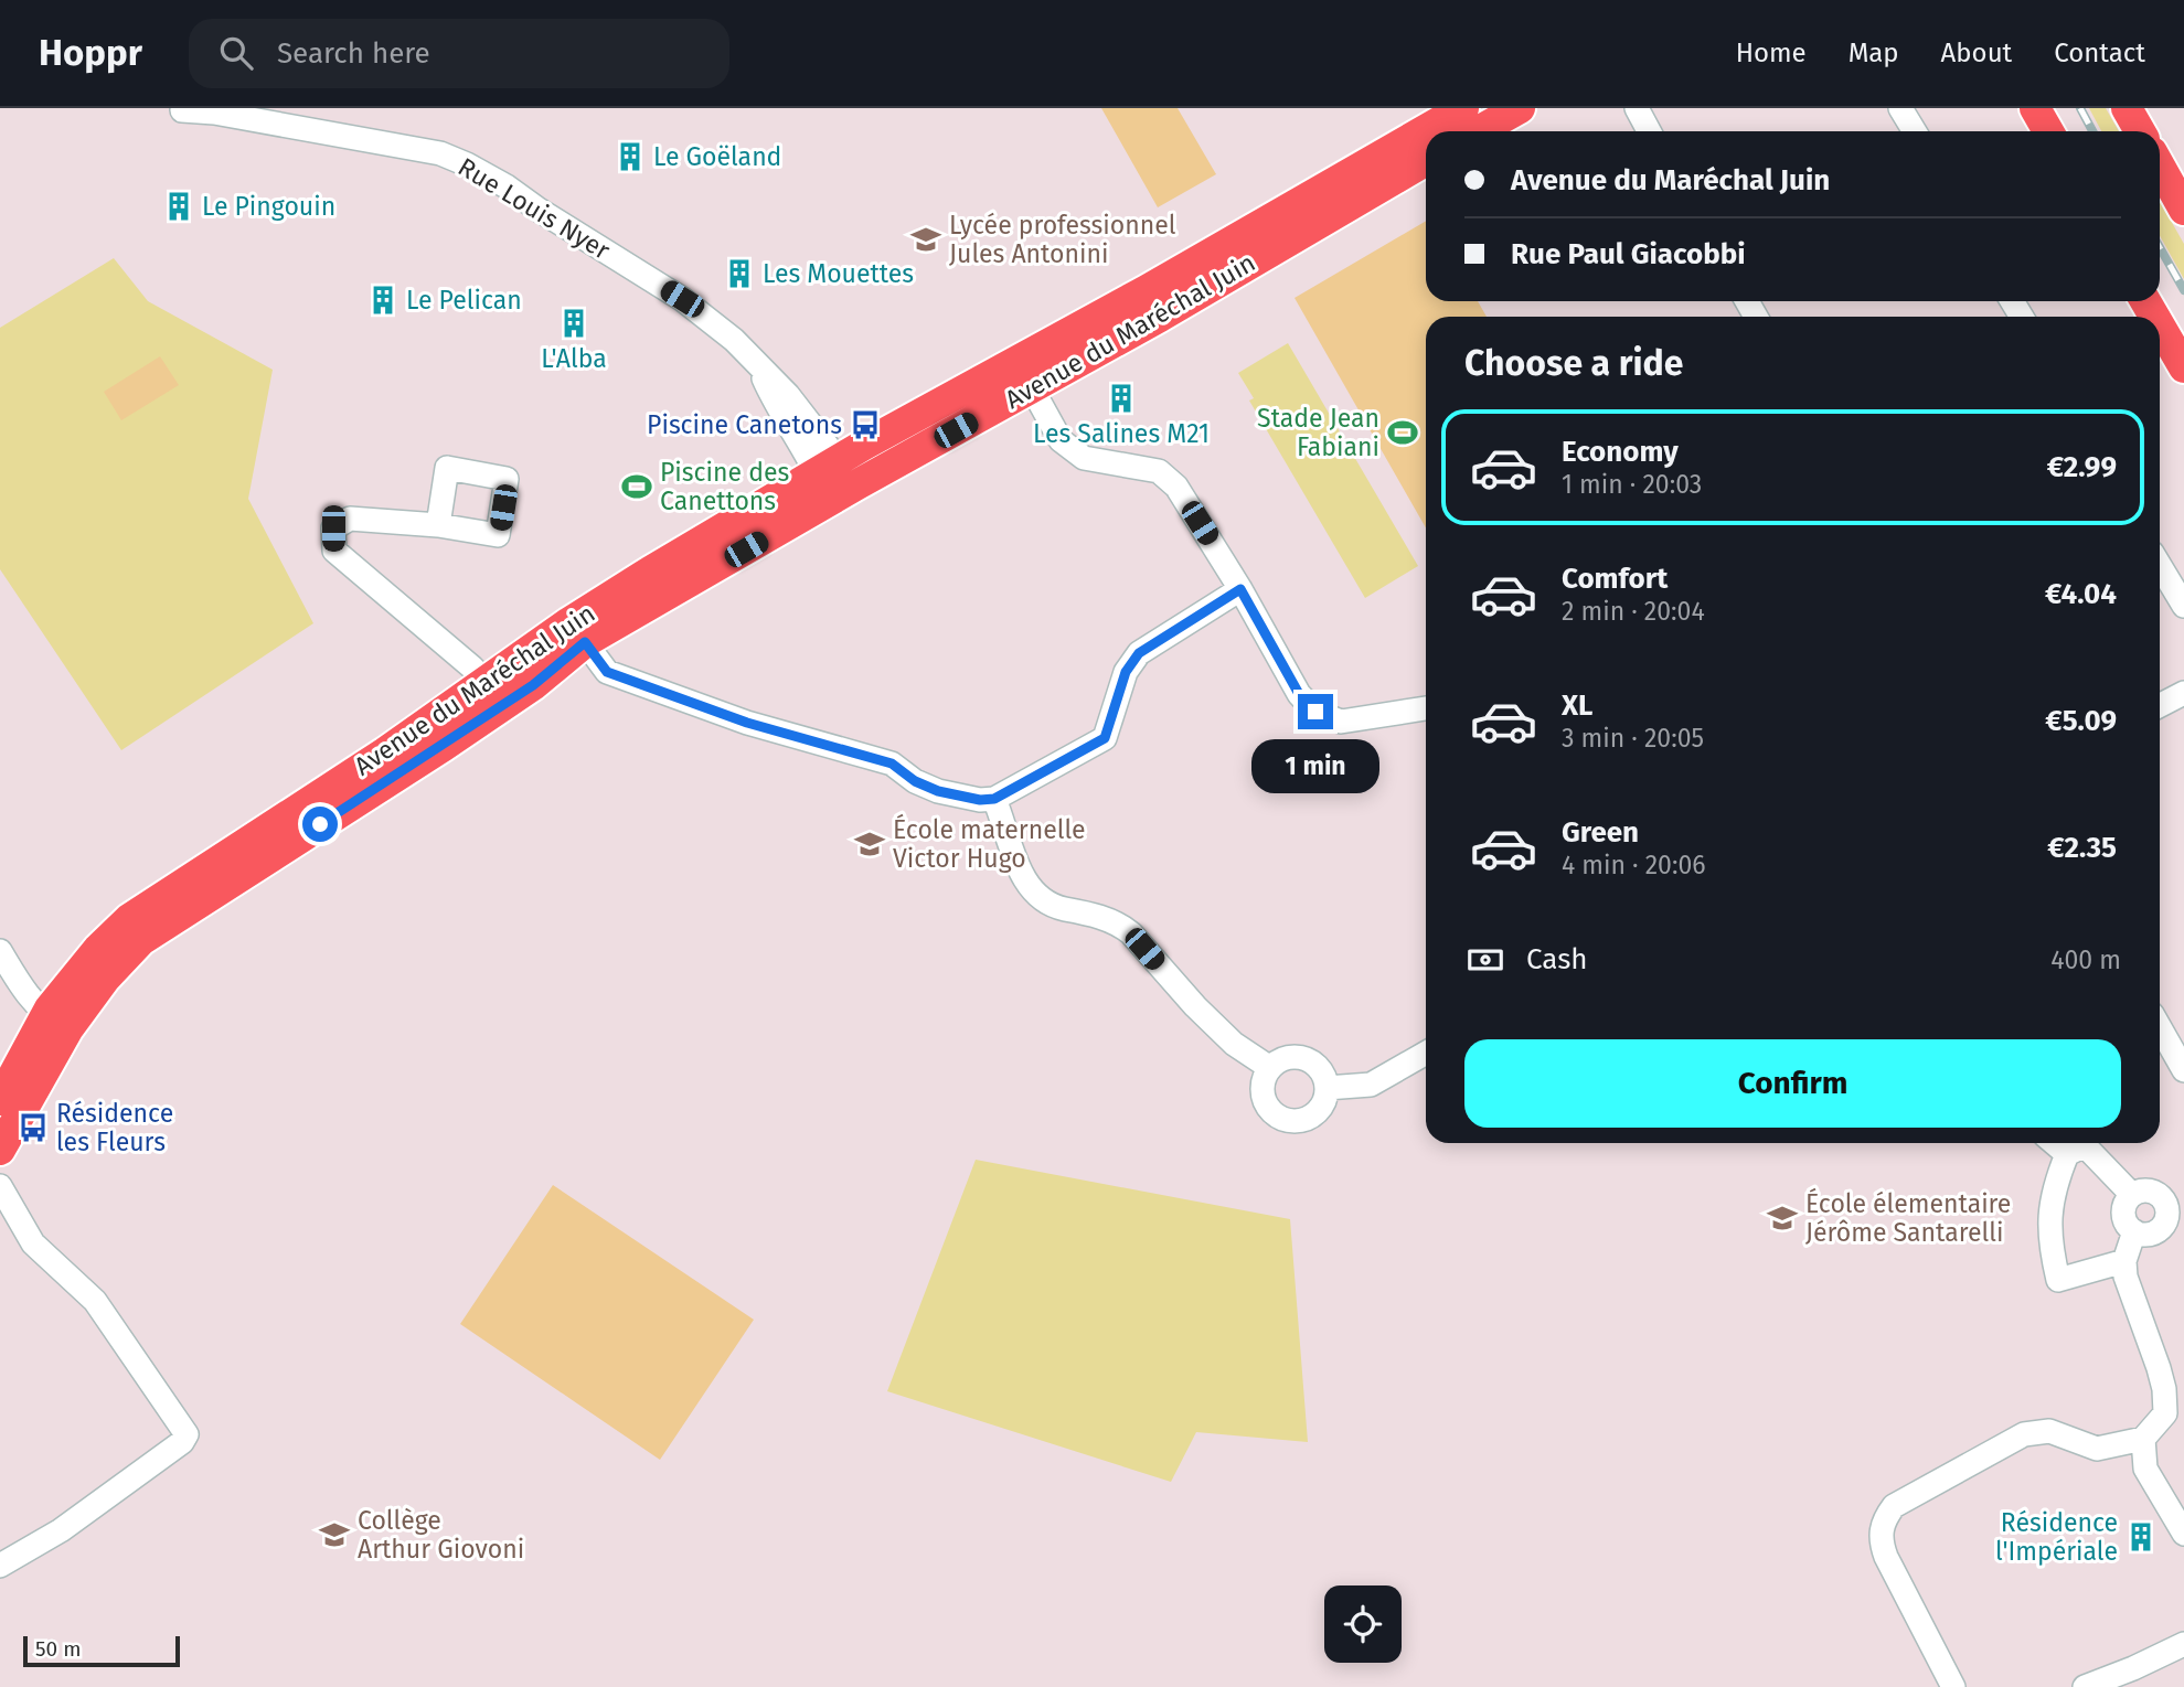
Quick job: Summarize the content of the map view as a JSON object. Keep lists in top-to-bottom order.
{
  "streets": {
    "main road": ["Avenue du Maréchal Juin"],
    "street": ["Rue Louis Nyer"]
  },
  "crossings": [
    ["Rue Louis Nyer", "Avenue du Maréchal Juin"]
  ],
  "places": {
    "building": [
      "Le Goëland",
      "Le Pingouin",
      "Les Mouettes",
      "Le Pelican",
      "L'Alba",
      "Les Salines M21",
      "Résidence l'Impériale"
    ],
    "school or university": [
      "Lycée professionnel Jules Antonini",
      "École maternelle Victor Hugo",
      "École élementaire Jérôme Santarelli",
      "Collège Arthur Giovoni"
    ],
    "bus stop": ["Piscine Canetons", "Résidence les Fleurs"],
    "sports": ["Stade Jean Fabiani", "Piscine des Canettons"]
  },
  "scale_bar": "50 m",
  "page": {
    "header": "Hoppr",
    "search": "Search here",
    "nav": [
      "Home",
      "Map",
      "About",
      "Contact"
    ],
    "banner": ["Avenue du Maréchal Juin", "Rue Paul Giacobbi"],
    "heading": "Choose a ride",
    "list": [
      {
        "name": "Economy",
        "note": "1 min · 20:03",
        "value": "€2.99"
      },
      {
        "name": "Comfort",
        "note": "2 min · 20:04",
        "value": "€4.04"
      },
      {
        "name": "XL",
        "note": "3 min · 20:05",
        "value": "€5.09"
      },
      {
        "name": "Green",
        "note": "4 min · 20:06",
        "value": "€2.35"
      }
    ],
    "bubble": "1 min",
    "pay": ["Cash", "400 m"],
    "buttons": "Confirm",
    "scale": "50 m"
  }
}
